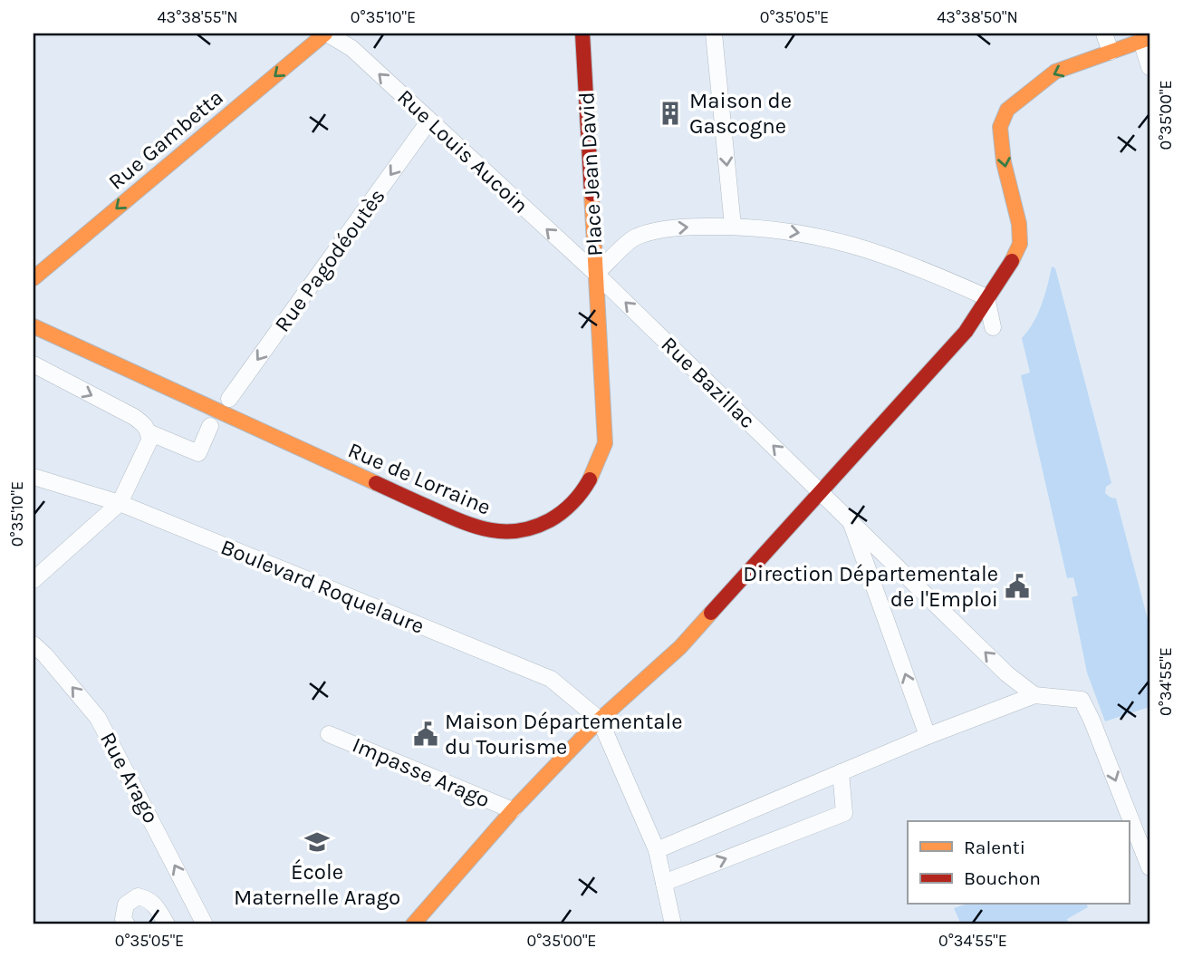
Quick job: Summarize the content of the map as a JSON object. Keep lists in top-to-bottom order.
{
  "streets": {
    "street": [
      "Rue Gambetta",
      "Rue Louis Aucoin",
      "Place Jean David",
      "Rue Pagodéoutès",
      "Rue Bazillac",
      "Rue de Lorraine",
      "Boulevard Roquelaure",
      "Impasse Arago",
      "Rue Arago"
    ]
  },
  "crossings": [
    ["Rue Gambetta", "Rue Louis Aucoin"],
    ["Rue Louis Aucoin", "Place Jean David"],
    ["Rue Louis Aucoin", "Rue Pagodéoutès"],
    ["Rue Louis Aucoin", "Rue Bazillac"],
    ["Rue Louis Aucoin", "Rue de Lorraine"],
    ["Place Jean David", "Rue Bazillac"],
    ["Place Jean David", "Rue de Lorraine"],
    ["Rue Bazillac", "Rue de Lorraine"]
  ],
  "one_way": [
    "Rue Gambetta",
    "Rue Louis Aucoin",
    "Place Jean David",
    "Rue Pagodéoutès",
    "Rue Bazillac",
    "Rue Arago"
  ],
  "places": {
    "building": ["Maison de Gascogne"],
    "public building": ["Direction Départementale de l'Emploi", "Maison Départementale du Tourisme"],
    "school or university": ["École Maternelle Arago"]
  },
  "legend": ["Ralenti", "Bouchon"],
  "coordinates": [
    "43°38'55\"N",
    "0°35'10\"E",
    "0°35'05\"E",
    "43°38'50\"N",
    "0°35'00\"E",
    "0°34'55\"E"
  ]
}
